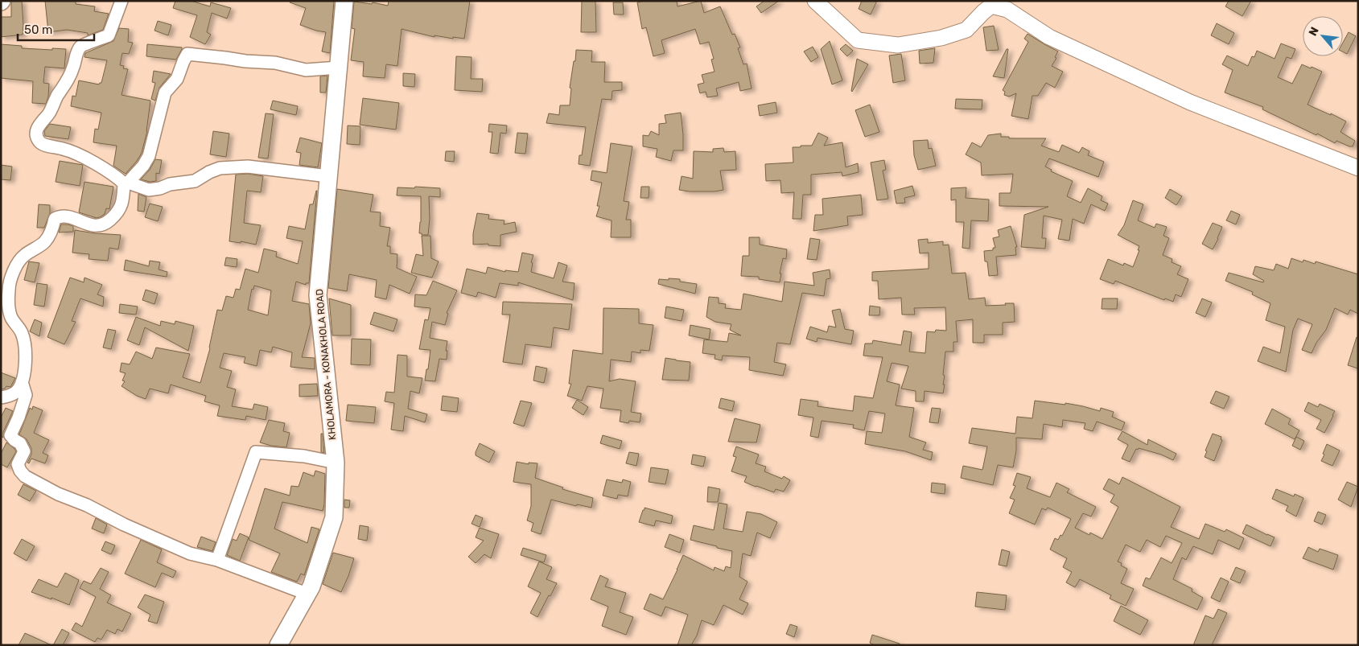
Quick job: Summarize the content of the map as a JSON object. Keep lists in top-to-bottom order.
{
  "streets": {
    "main road": ["KHOLAMORA - KONAKHOLA ROAD"]
  },
  "scale_bar": "50 m",
  "north": "top left"
}
